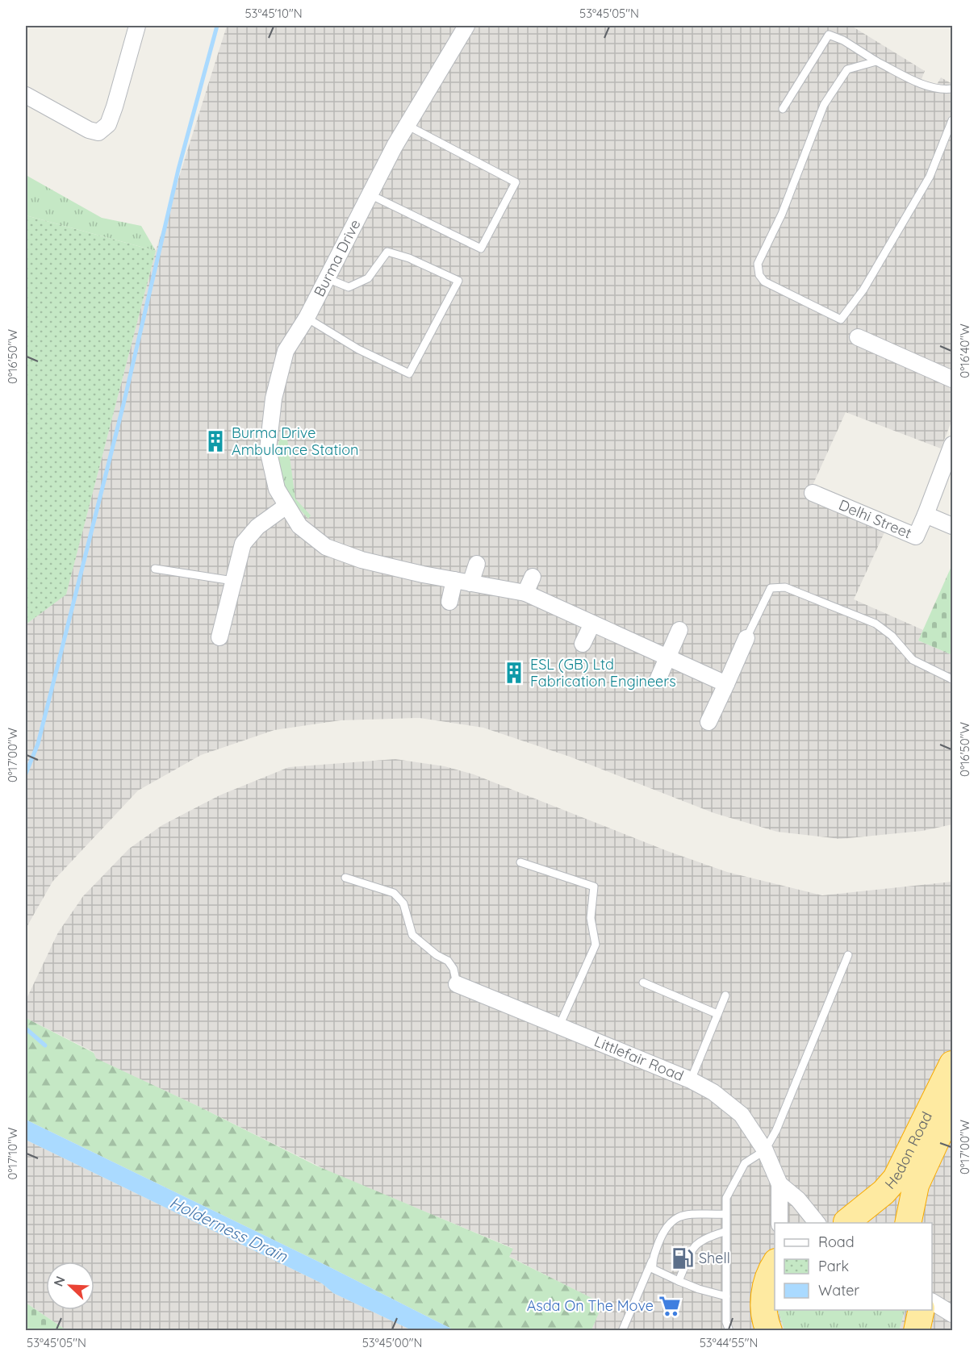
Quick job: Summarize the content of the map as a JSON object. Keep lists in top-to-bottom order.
{
  "streets": {
    "highway": ["Hedon Road"],
    "street": ["Burma Drive", "Delhi Street", "Littlefair Road"]
  },
  "water": ["Holderness Drain"],
  "places": {
    "building": ["Burma Drive Ambulance Station", "ESL (GB) Ltd Fabrication Engineers"],
    "fuel station": ["Shell"],
    "supermarket": ["Asda On The Move"]
  },
  "legend": ["Road", "Park", "Water"],
  "north": "top left",
  "coordinates": [
    "53°45'10\"N",
    "53°45'05\"N",
    "0°16'40\"W",
    "0°16'50\"W",
    "0°17'00\"W",
    "0°17'10\"W",
    "53°45'00\"N",
    "53°44'55\"N"
  ]
}
